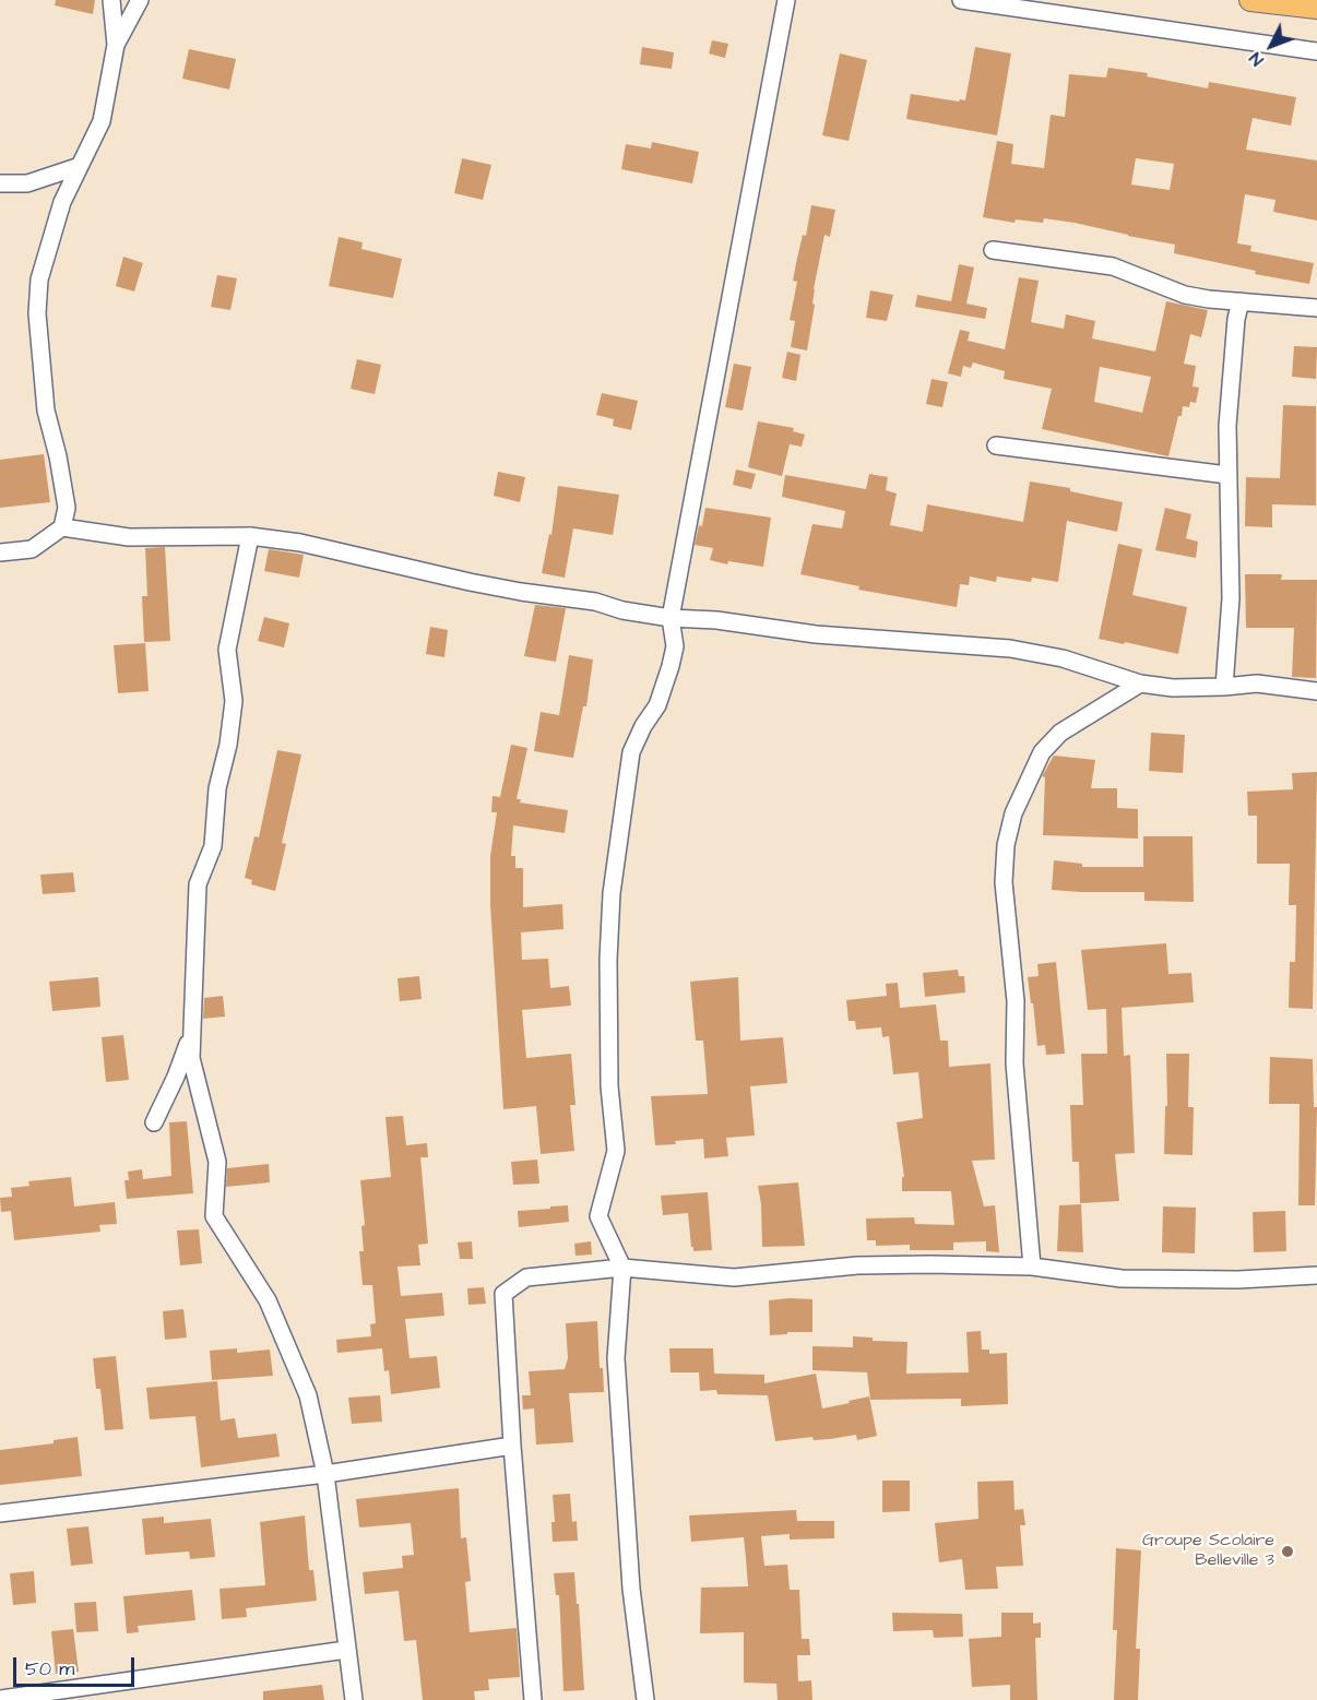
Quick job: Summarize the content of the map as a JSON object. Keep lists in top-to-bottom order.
{
  "places": ["Groupe Scolaire Belleville 3"],
  "scale_bar": "50 m",
  "north": "bottom left"
}
